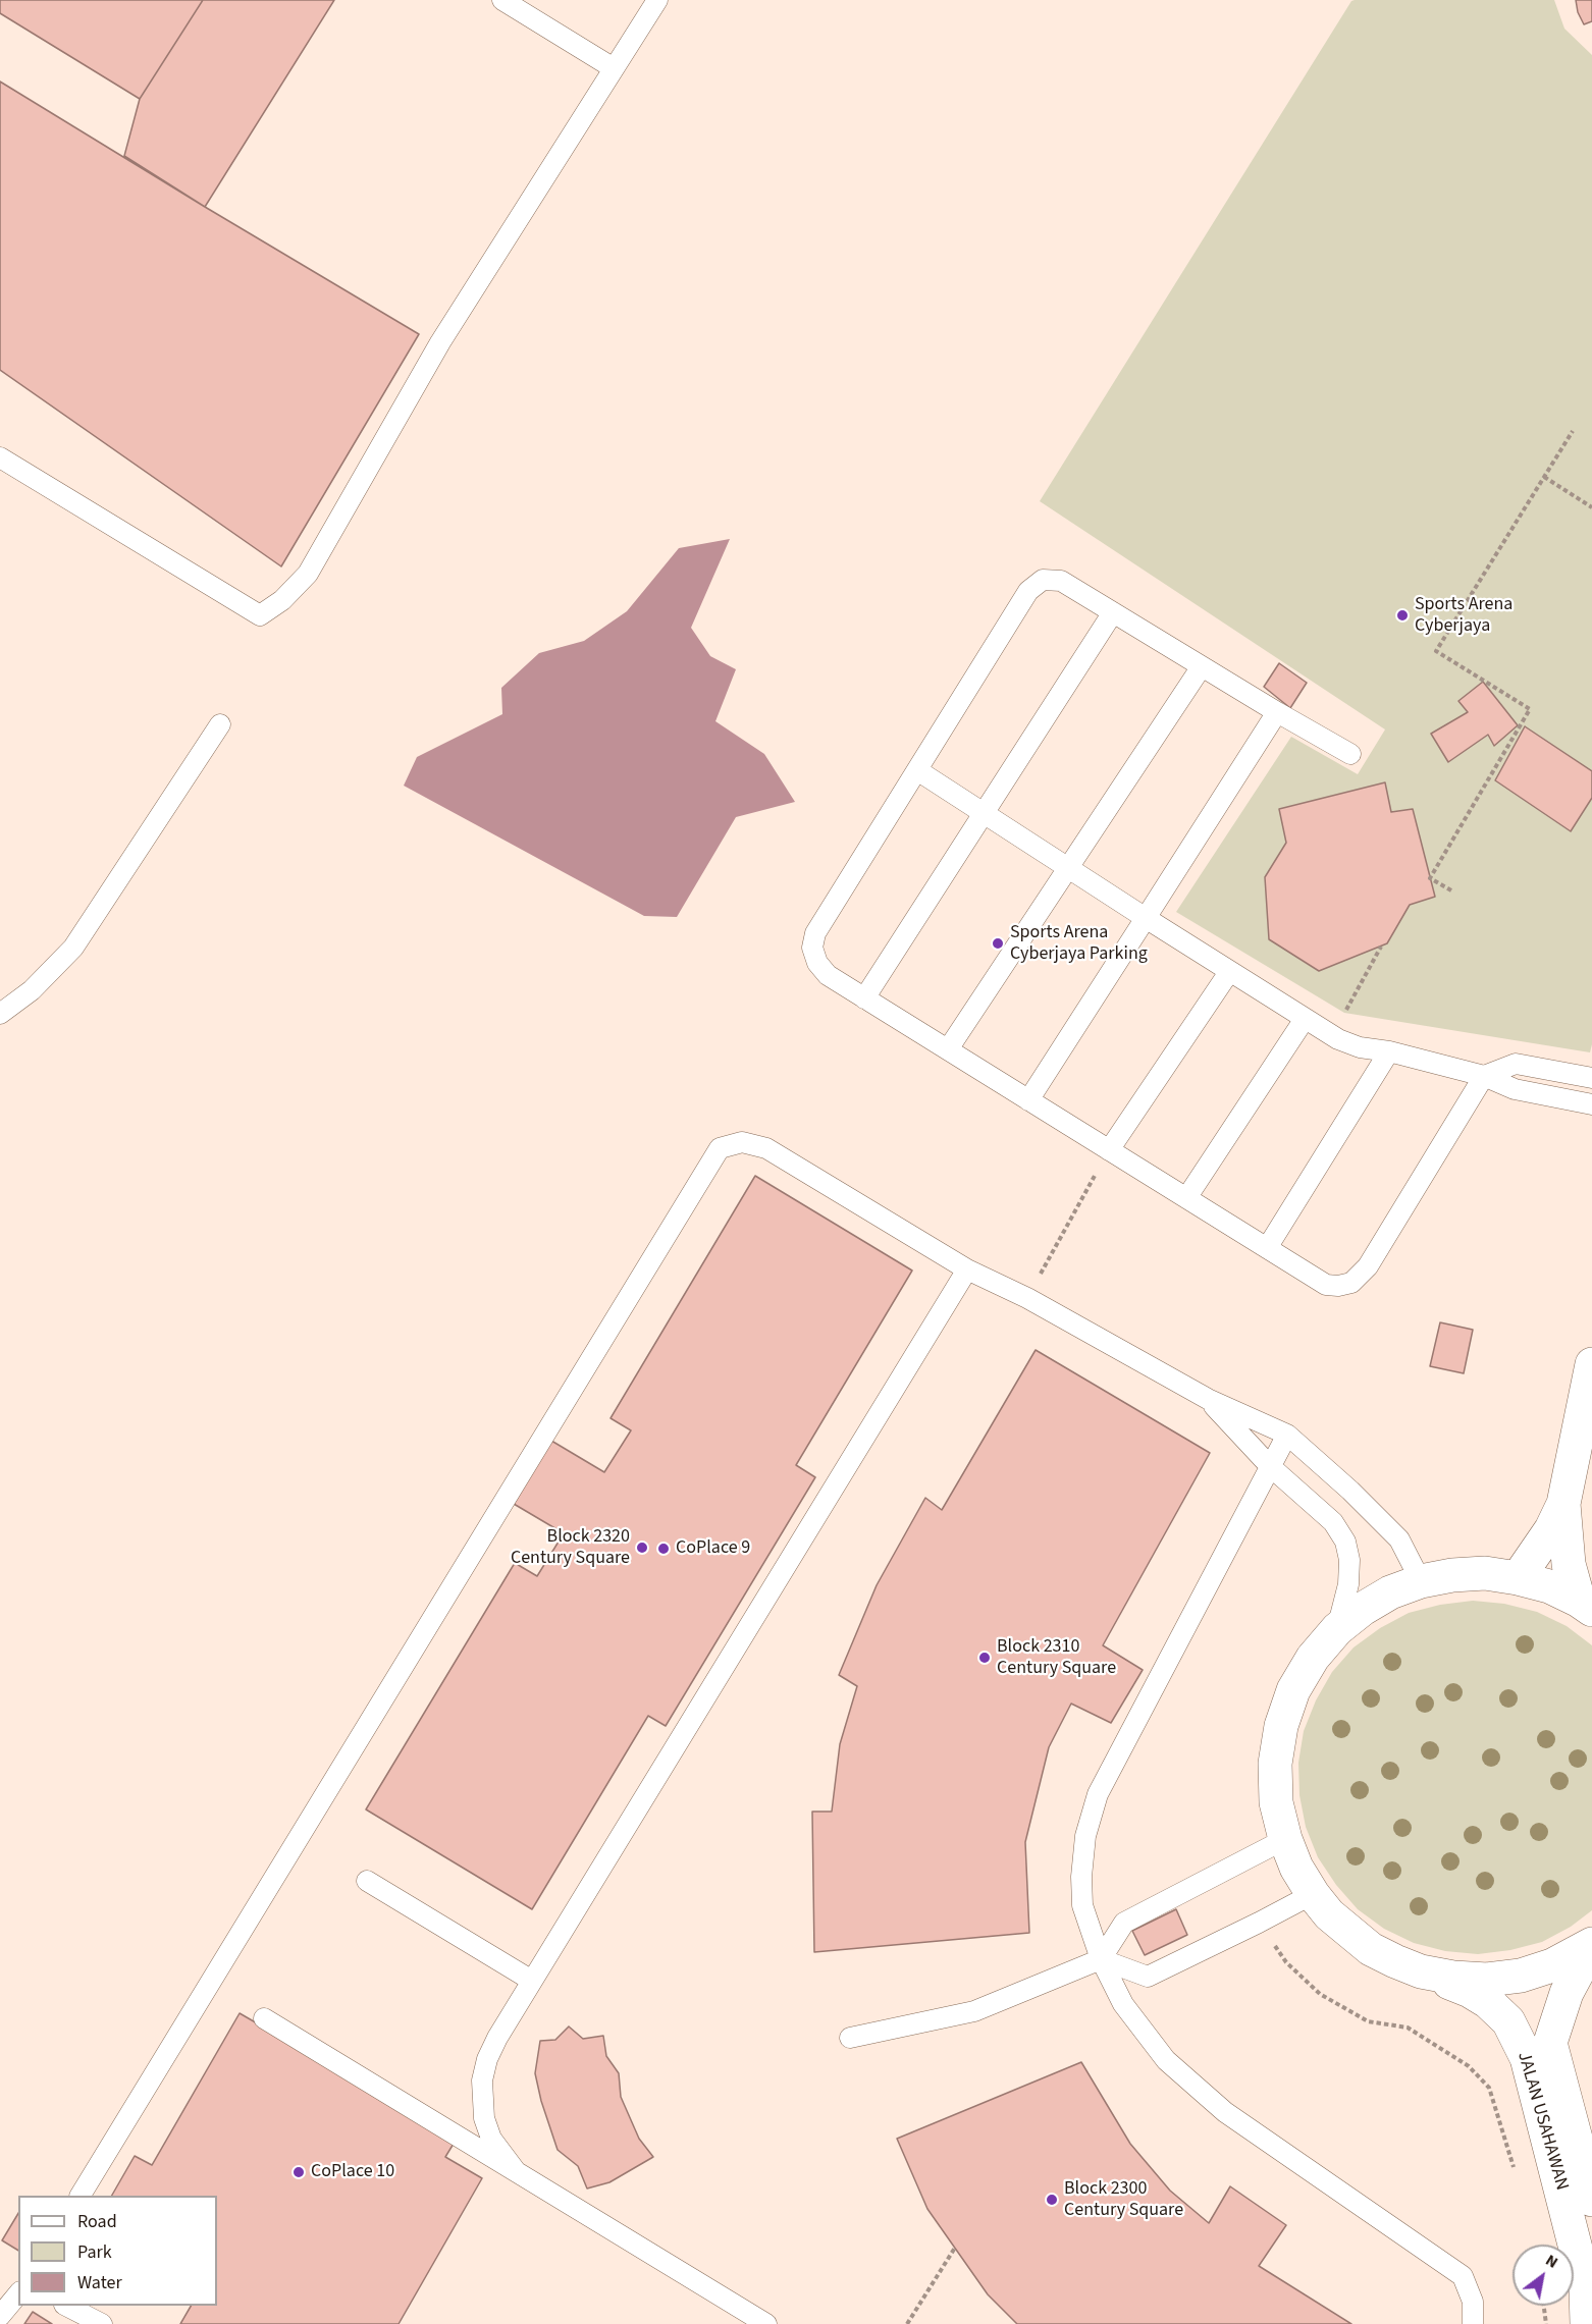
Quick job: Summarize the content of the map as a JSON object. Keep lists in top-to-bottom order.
{
  "streets": {
    "street": ["JALAN USAHAWAN"]
  },
  "places": [
    "Sports Arena Cyberjaya",
    "Sports Arena Cyberjaya Parking",
    "Block 2320 Century Square",
    "CoPlace 9",
    "Block 2310 Century Square",
    "CoPlace 10",
    "Block 2300 Century Square"
  ],
  "legend": ["Road", "Park", "Water"],
  "north": "top right"
}
